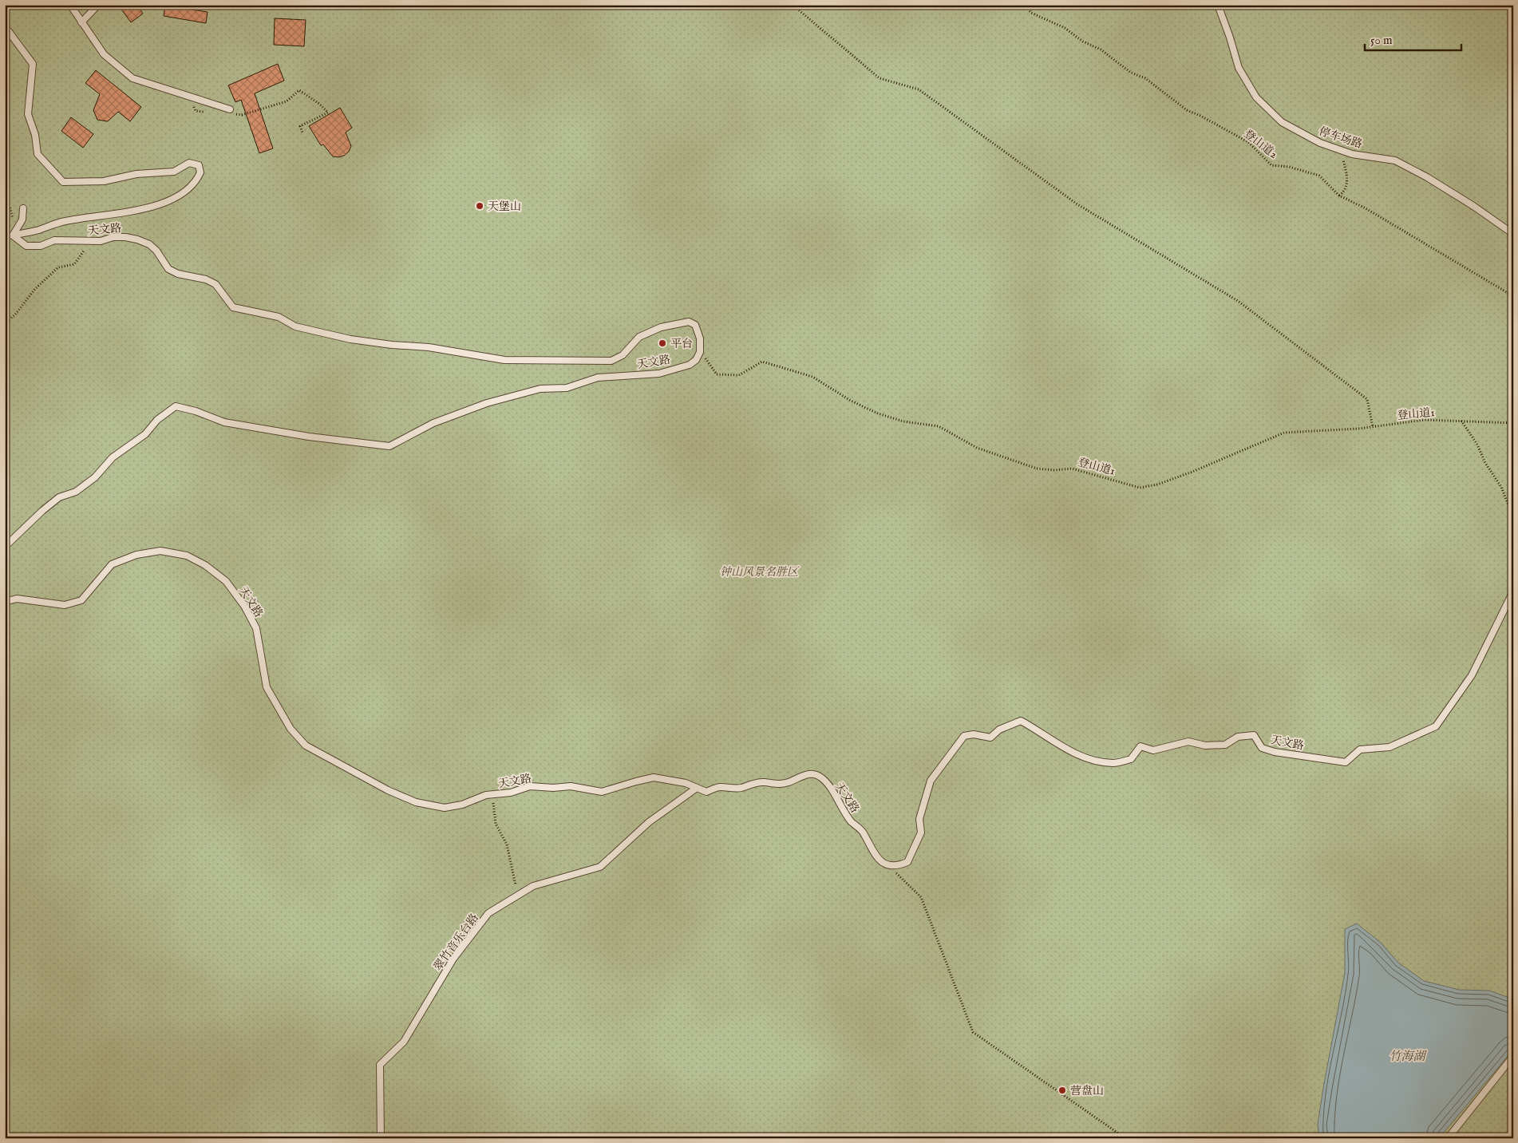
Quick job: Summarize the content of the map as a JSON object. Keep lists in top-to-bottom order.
{
  "streets": {
    "lane": ["停车场路", "天文路", "翠竹音乐台路"],
    "path": ["登山道2", "登山道1"]
  },
  "crossings": [
    ["天文路", "登山道1"],
    ["天文路", "翠竹音乐台路"]
  ],
  "water": ["竹海湖"],
  "parks": ["钟山风景名胜区"],
  "places": ["天堡山", "平台", "营盘山"],
  "scale_bar": "50 m"
}
